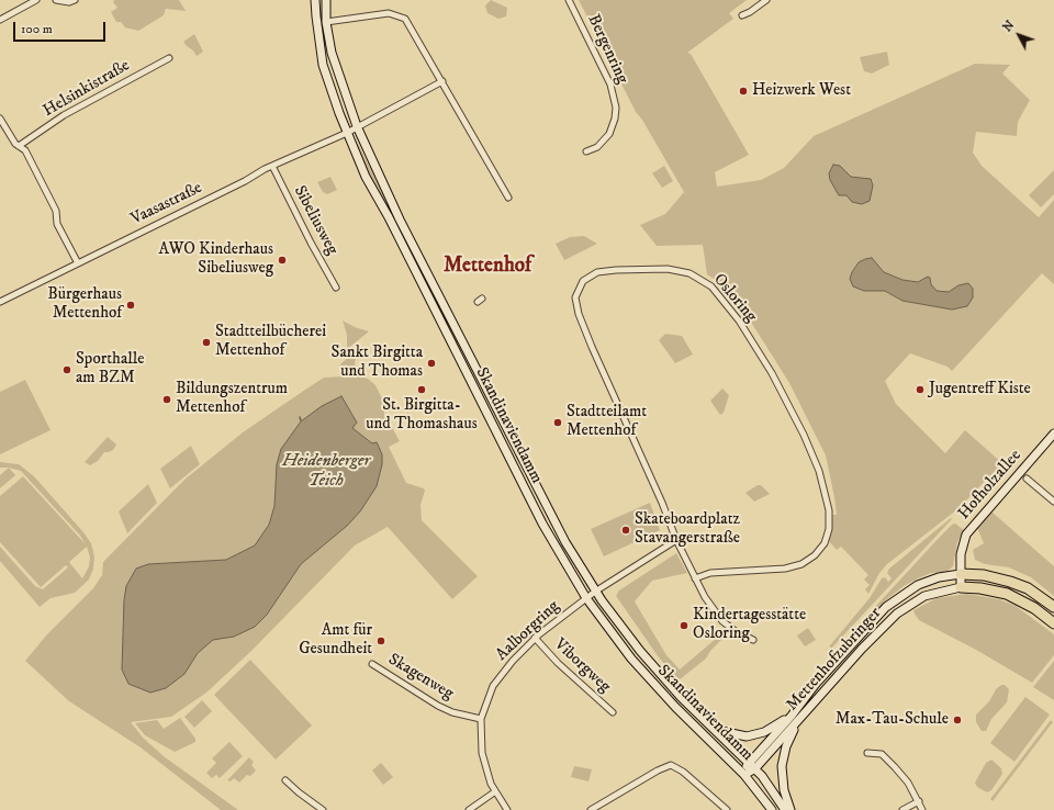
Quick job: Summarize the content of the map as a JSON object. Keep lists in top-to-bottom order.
{
  "streets": {
    "main road": ["Skandinaviendamm", "Hofholzallee", "Mettenhofzubringer"],
    "street": [
      "Bergenring",
      "Helsinkistraße",
      "Vaasastraße",
      "Sibeliusweg",
      "Osloring",
      "Aalborgring",
      "Viborgweg",
      "Skagenweg"
    ]
  },
  "crossings": [
    ["Vaasastraße", "Sibeliusweg"],
    ["Vaasastraße", "Skandinaviendamm"],
    ["Osloring", "Aalborgring"],
    ["Skandinaviendamm", "Aalborgring"],
    ["Skandinaviendamm", "Mettenhofzubringer"],
    ["Hofholzallee", "Mettenhofzubringer"],
    ["Aalborgring", "Viborgweg"],
    ["Aalborgring", "Skagenweg"]
  ],
  "districts": ["Mettenhof"],
  "water": ["Heidenberger Teich"],
  "places": [
    "Heizwerk West",
    "AWO Kinderhaus Sibeliusweg",
    "Bürgerhaus Mettenhof",
    "Stadtteilbücherei Mettenhof",
    "Sankt Birgitta und Thomas",
    "Sporthalle am BZM",
    "St. Birgitta- und Thomashaus",
    "Jugentreff Kiste",
    "Bildungszentrum Mettenhof",
    "Stadtteilamt Mettenhof",
    "Skateboardplatz Stavangerstraße",
    "Kindertagesstätte Osloring",
    "Amt für Gesundheit",
    "Max-Tau-Schule"
  ],
  "scale_bar": "100 m",
  "north": "top left"
}
